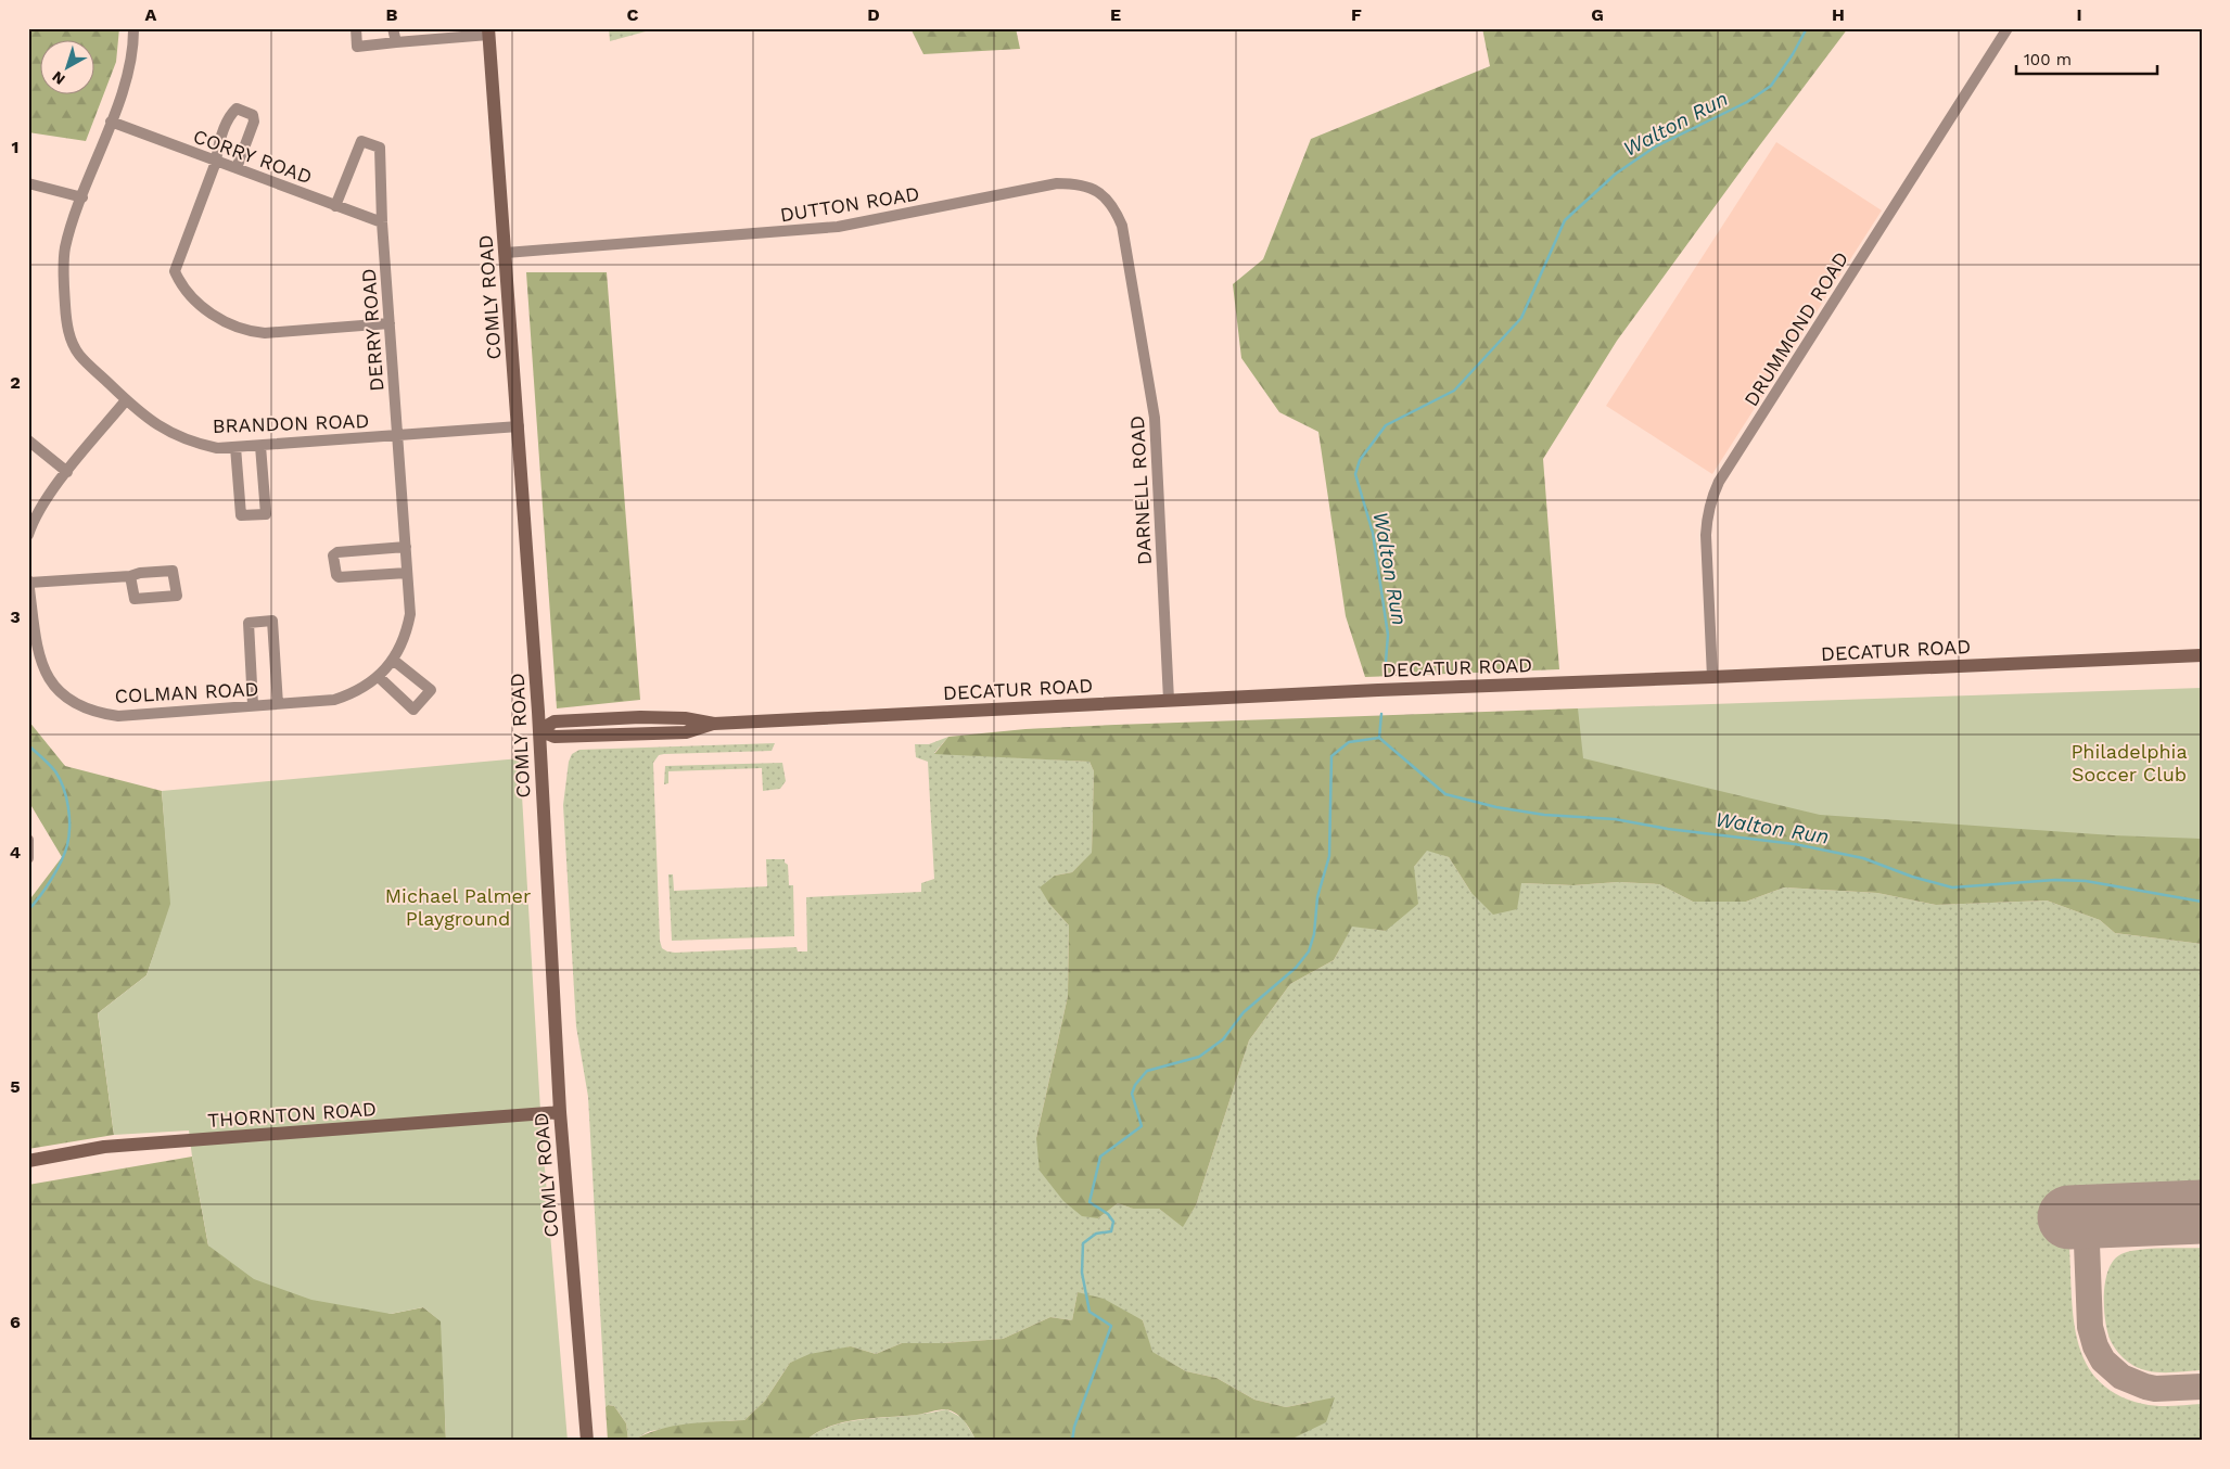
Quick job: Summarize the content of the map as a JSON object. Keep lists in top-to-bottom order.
{
  "streets": {
    "street": [
      "CORRY ROAD",
      "DUTTON ROAD",
      "COMLY ROAD",
      "DRUMMOND ROAD",
      "DERRY ROAD",
      "BRANDON ROAD",
      "DARNELL ROAD",
      "DECATUR ROAD",
      "COLMAN ROAD",
      "THORNTON ROAD"
    ]
  },
  "crossings": [
    ["CORRY ROAD", "DERRY ROAD"],
    ["CORRY ROAD", "BRANDON ROAD"],
    ["DUTTON ROAD", "COMLY ROAD"],
    ["DUTTON ROAD", "DARNELL ROAD"],
    ["COMLY ROAD", "BRANDON ROAD"],
    ["COMLY ROAD", "DECATUR ROAD"],
    ["COMLY ROAD", "THORNTON ROAD"],
    ["DRUMMOND ROAD", "DECATUR ROAD"],
    ["DERRY ROAD", "BRANDON ROAD"],
    ["DERRY ROAD", "COLMAN ROAD"],
    ["DARNELL ROAD", "DECATUR ROAD"]
  ],
  "water": ["Walton Run"],
  "parks": ["Philadelphia Soccer Club", "Michael Palmer Playground"],
  "scale_bar": "100 m",
  "north": "bottom left",
  "grid": {
    "columns": [
      "A",
      "B",
      "C",
      "D",
      "E",
      "F",
      "G",
      "H",
      "I"
    ],
    "rows": [
      "1",
      "2",
      "3",
      "4",
      "5",
      "6"
    ]
  }
}
